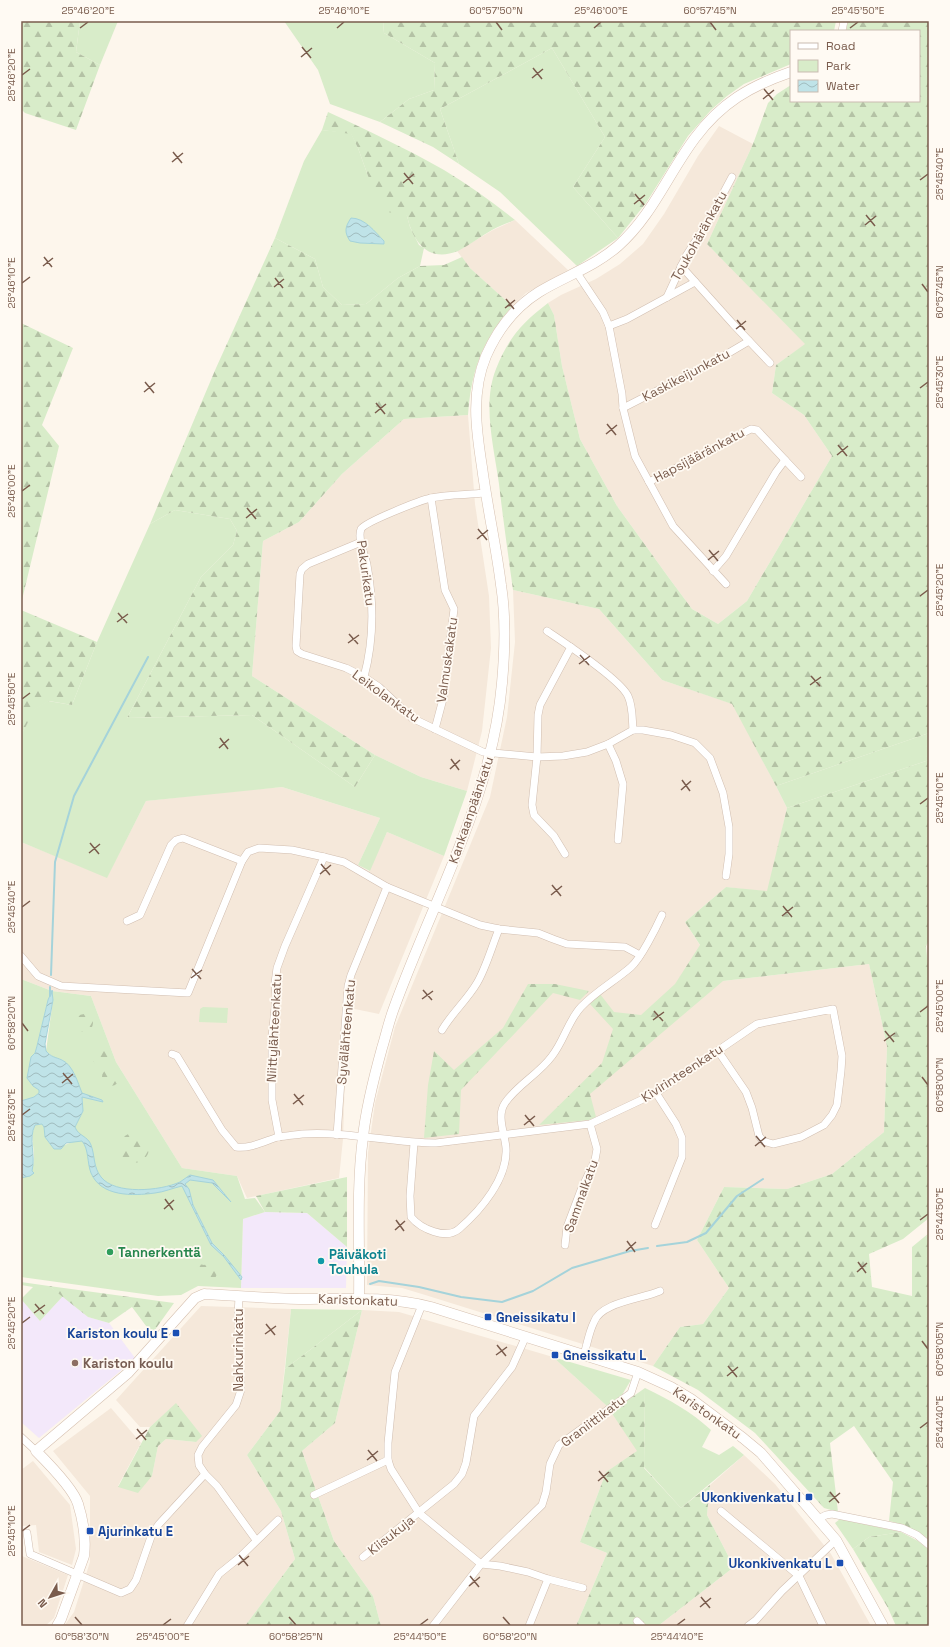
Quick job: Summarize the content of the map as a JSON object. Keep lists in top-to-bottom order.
{
  "streets": {
    "street": [
      "Toukohäränkatu",
      "Kaskikeijunkatu",
      "Hapsijääränkatu",
      "Pakurikatu",
      "Valmuskakatu",
      "Leikolankatu",
      "Kankaanpäänkatu",
      "Niittylähteenkatu",
      "Syvälähteenkatu",
      "Kivirinteenkatu",
      "Sammalkatu",
      "Karistonkatu",
      "Nahkurinkatu",
      "Graniittikatu",
      "Kiisukuja"
    ]
  },
  "crossings": [
    ["Pakurikatu", "Valmuskakatu"],
    ["Pakurikatu", "Leikolankatu"],
    ["Pakurikatu", "Kankaanpäänkatu"],
    ["Valmuskakatu", "Leikolankatu"],
    ["Leikolankatu", "Kankaanpäänkatu"],
    ["Kankaanpäänkatu", "Kivirinteenkatu"],
    ["Kankaanpäänkatu", "Karistonkatu"],
    ["Niittylähteenkatu", "Kivirinteenkatu"],
    ["Syvälähteenkatu", "Kivirinteenkatu"],
    ["Kivirinteenkatu", "Sammalkatu"],
    ["Karistonkatu", "Nahkurinkatu"],
    ["Karistonkatu", "Graniittikatu"],
    ["Karistonkatu", "Kiisukuja"]
  ],
  "places": {
    "other": ["Tannerkenttä", "Päiväkoti Touhula", "Kariston koulu"],
    "transit": [
      "Gneissikatu I",
      "Kariston koulu E",
      "Gneissikatu L",
      "Ukonkivenkatu I",
      "Ajurinkatu E",
      "Ukonkivenkatu L"
    ]
  },
  "legend": ["Road", "Park", "Water"],
  "north": "bottom left",
  "coordinates": [
    "25°46'20\"E",
    "25°46'10\"E",
    "60°57'50\"N",
    "25°46'00\"E",
    "60°57'45\"N",
    "25°45'50\"E",
    "25°45'40\"E",
    "25°45'30\"E",
    "25°45'20\"E",
    "25°45'10\"E",
    "25°45'00\"E",
    "60°58'20\"N",
    "60°58'00\"N",
    "25°44'50\"E",
    "60°58'05\"N",
    "25°44'40\"E",
    "60°58'30\"N",
    "60°58'25\"N"
  ]
}
